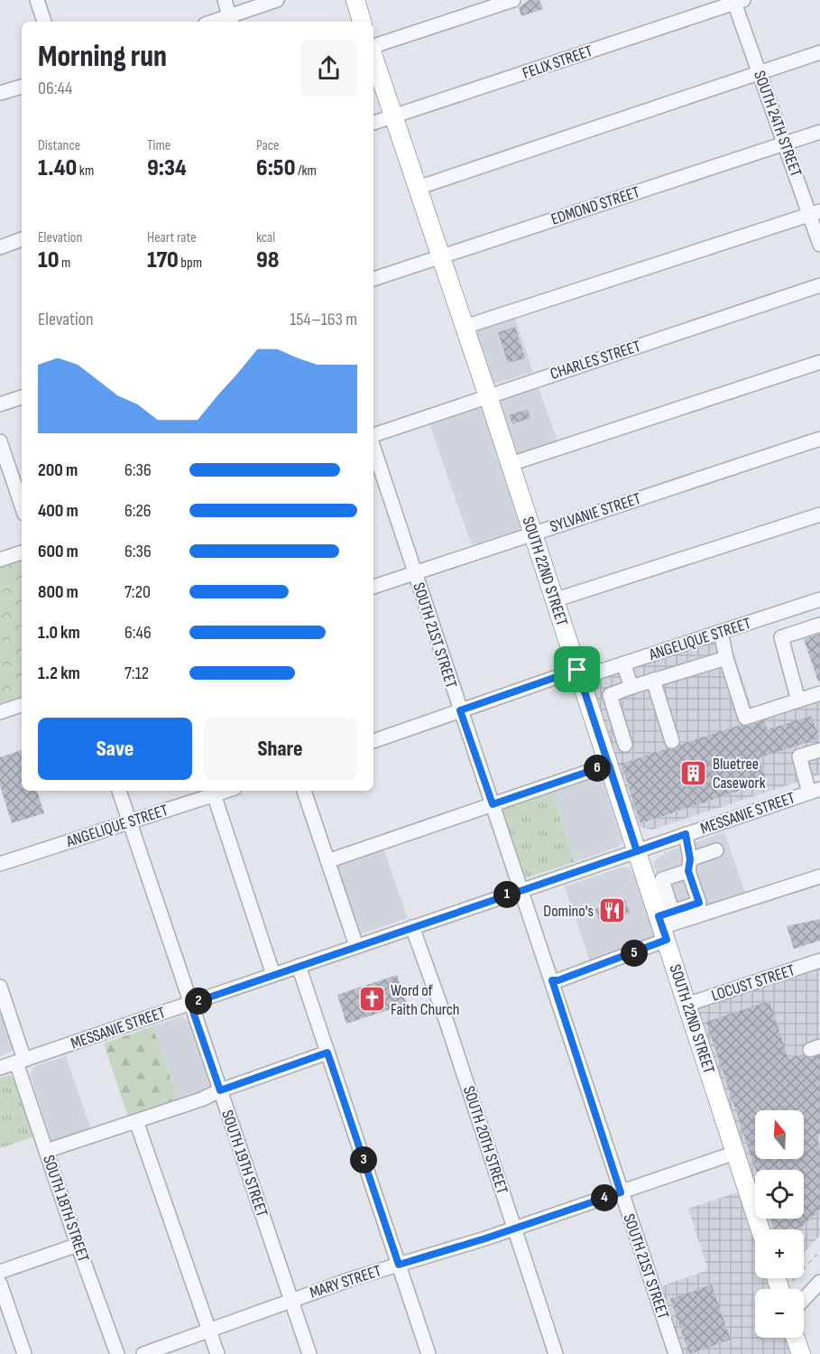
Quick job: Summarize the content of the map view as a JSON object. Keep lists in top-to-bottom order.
{
  "streets": {
    "main road": ["SOUTH 22ND STREET"],
    "street": [
      "FELIX STREET",
      "SOUTH 24TH STREET",
      "EDMOND STREET",
      "CHARLES STREET",
      "SYLVANIE STREET",
      "SOUTH 21ST STREET",
      "ANGELIQUE STREET",
      "MESSANIE STREET",
      "LOCUST STREET",
      "SOUTH 20TH STREET",
      "SOUTH 19TH STREET",
      "SOUTH 18TH STREET",
      "MARY STREET"
    ]
  },
  "crossings": [
    ["FELIX STREET", "SOUTH 24TH STREET"],
    ["FELIX STREET", "SOUTH 22ND STREET"],
    ["SOUTH 24TH STREET", "EDMOND STREET"],
    ["EDMOND STREET", "SOUTH 22ND STREET"],
    ["CHARLES STREET", "SOUTH 22ND STREET"],
    ["SYLVANIE STREET", "SOUTH 22ND STREET"],
    ["SYLVANIE STREET", "SOUTH 21ST STREET"],
    ["SOUTH 22ND STREET", "ANGELIQUE STREET"],
    ["SOUTH 22ND STREET", "MESSANIE STREET"],
    ["SOUTH 22ND STREET", "LOCUST STREET"],
    ["SOUTH 22ND STREET", "MARY STREET"],
    ["SOUTH 21ST STREET", "ANGELIQUE STREET"],
    ["SOUTH 21ST STREET", "MESSANIE STREET"],
    ["SOUTH 21ST STREET", "MARY STREET"],
    ["ANGELIQUE STREET", "SOUTH 19TH STREET"],
    ["MESSANIE STREET", "SOUTH 20TH STREET"],
    ["MESSANIE STREET", "SOUTH 19TH STREET"],
    ["MESSANIE STREET", "SOUTH 18TH STREET"],
    ["SOUTH 20TH STREET", "MARY STREET"],
    ["SOUTH 19TH STREET", "MARY STREET"]
  ],
  "places": {
    "building": ["Bluetree Casework"],
    "restaurant": ["Domino's"],
    "church": ["Word of Faith Church"]
  },
  "north": "top",
  "page": {
    "heading": ["Morning run", "06:44"],
    "stats": [
      ["Distance", "1.40 km"],
      ["Time", "9:34"],
      ["Pace", "6:50 /km"],
      ["Elevation", "10 m"],
      ["Heart rate", "170 bpm"],
      ["kcal", "98"]
    ],
    "chart": ["Elevation", "154–163 m"],
    "list": [
      {
        "name": "200 m",
        "note": "6:36"
      },
      {
        "name": "400 m",
        "note": "6:26"
      },
      {
        "name": "600 m",
        "note": "6:36"
      },
      {
        "name": "800 m",
        "note": "7:20"
      },
      {
        "name": "1.0 km",
        "note": "6:46"
      },
      {
        "name": "1.2 km",
        "note": "7:12"
      }
    ],
    "buttons": ["Save", "Share"],
    "pins": [
      "6",
      "1",
      "5",
      "2",
      "3",
      "4"
    ],
    "map_buttons": ["+", "−"]
  }
}
